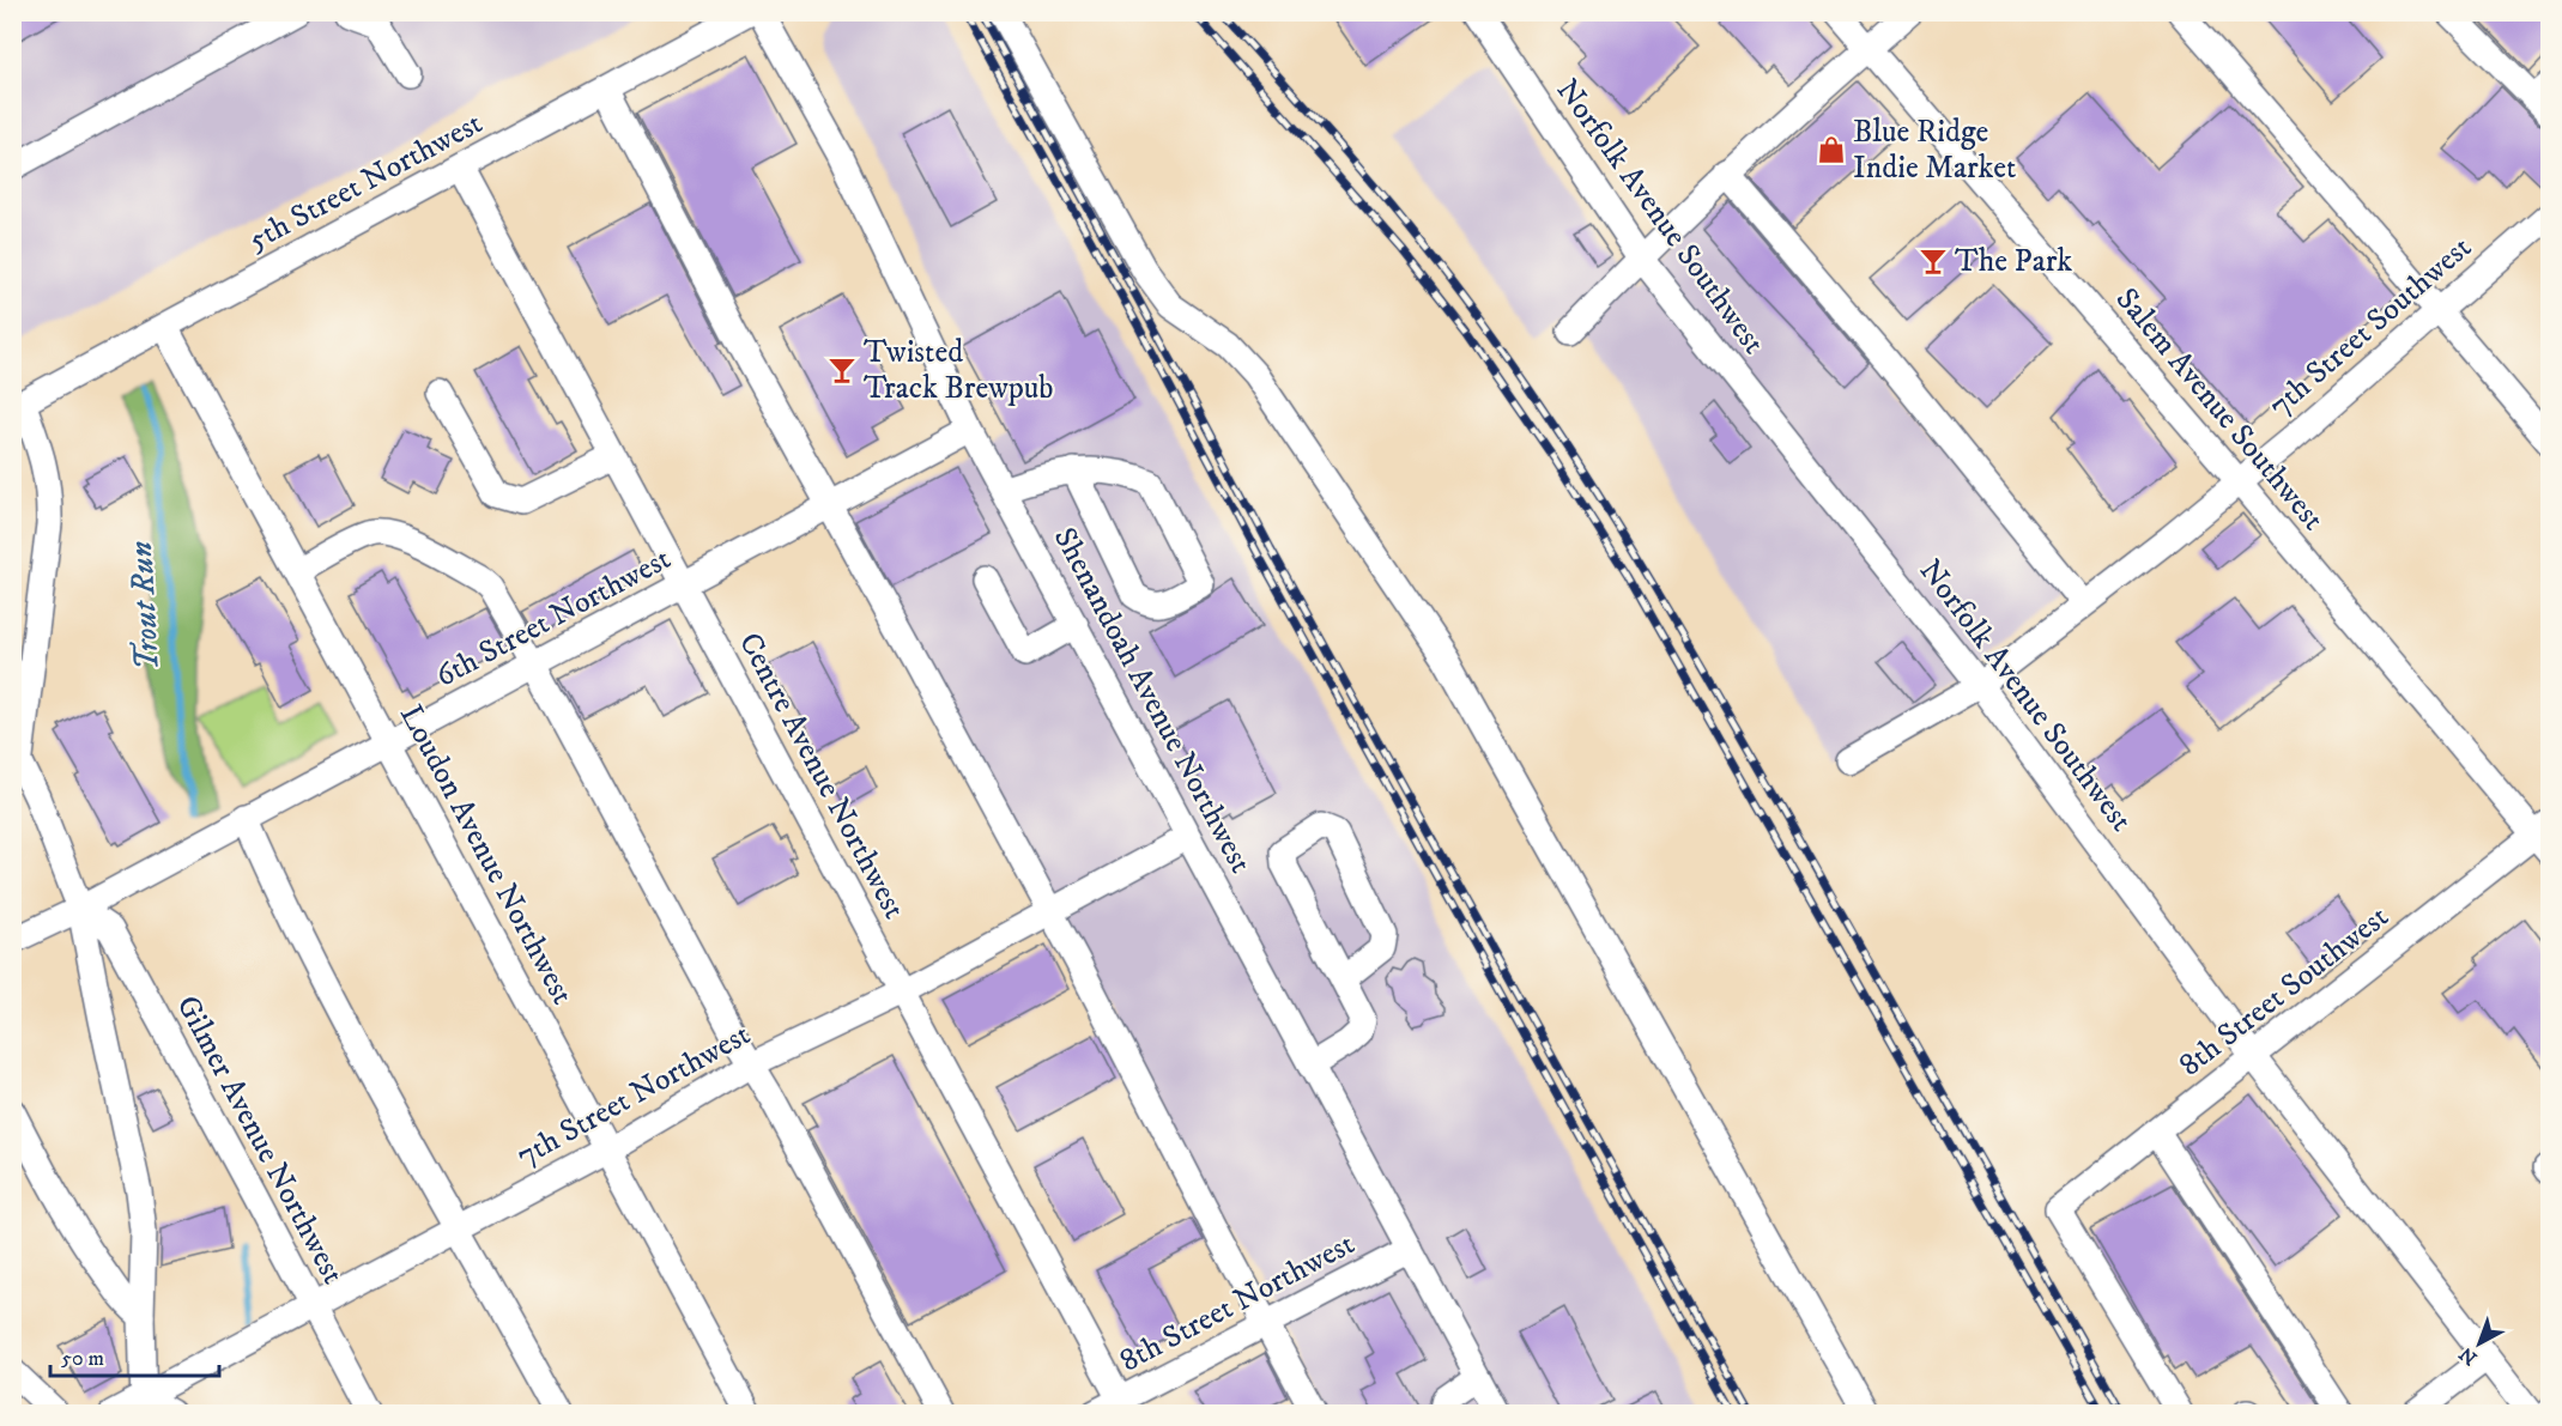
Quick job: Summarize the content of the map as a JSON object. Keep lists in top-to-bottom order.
{
  "streets": {
    "street": [
      "5th Street Northwest",
      "Norfolk Avenue Southwest",
      "7th Street Southwest",
      "Salem Avenue Southwest",
      "6th Street Northwest",
      "Shenandoah Avenue Northwest",
      "Centre Avenue Northwest",
      "Loudon Avenue Northwest",
      "8th Street Southwest",
      "7th Street Northwest",
      "Gilmer Avenue Northwest",
      "8th Street Northwest"
    ]
  },
  "crossings": [
    ["5th Street Northwest", "Centre Avenue Northwest"],
    ["5th Street Northwest", "Loudon Avenue Northwest"],
    ["Norfolk Avenue Southwest", "7th Street Southwest"],
    ["Norfolk Avenue Southwest", "8th Street Southwest"],
    ["7th Street Southwest", "Salem Avenue Southwest"],
    ["Salem Avenue Southwest", "8th Street Southwest"],
    ["6th Street Northwest", "Shenandoah Avenue Northwest"],
    ["6th Street Northwest", "Centre Avenue Northwest"],
    ["6th Street Northwest", "Loudon Avenue Northwest"],
    ["6th Street Northwest", "Gilmer Avenue Northwest"],
    ["Shenandoah Avenue Northwest", "7th Street Northwest"],
    ["Shenandoah Avenue Northwest", "8th Street Northwest"],
    ["Centre Avenue Northwest", "7th Street Northwest"],
    ["Centre Avenue Northwest", "8th Street Northwest"],
    ["Loudon Avenue Northwest", "7th Street Northwest"],
    ["7th Street Northwest", "Gilmer Avenue Northwest"]
  ],
  "water": ["Trout Run"],
  "places": {
    "shop": ["Blue Ridge Indie Market"],
    "bar": ["The Park", "Twisted Track Brewpub"]
  },
  "scale_bar": "50 m",
  "north": "bottom left"
}
